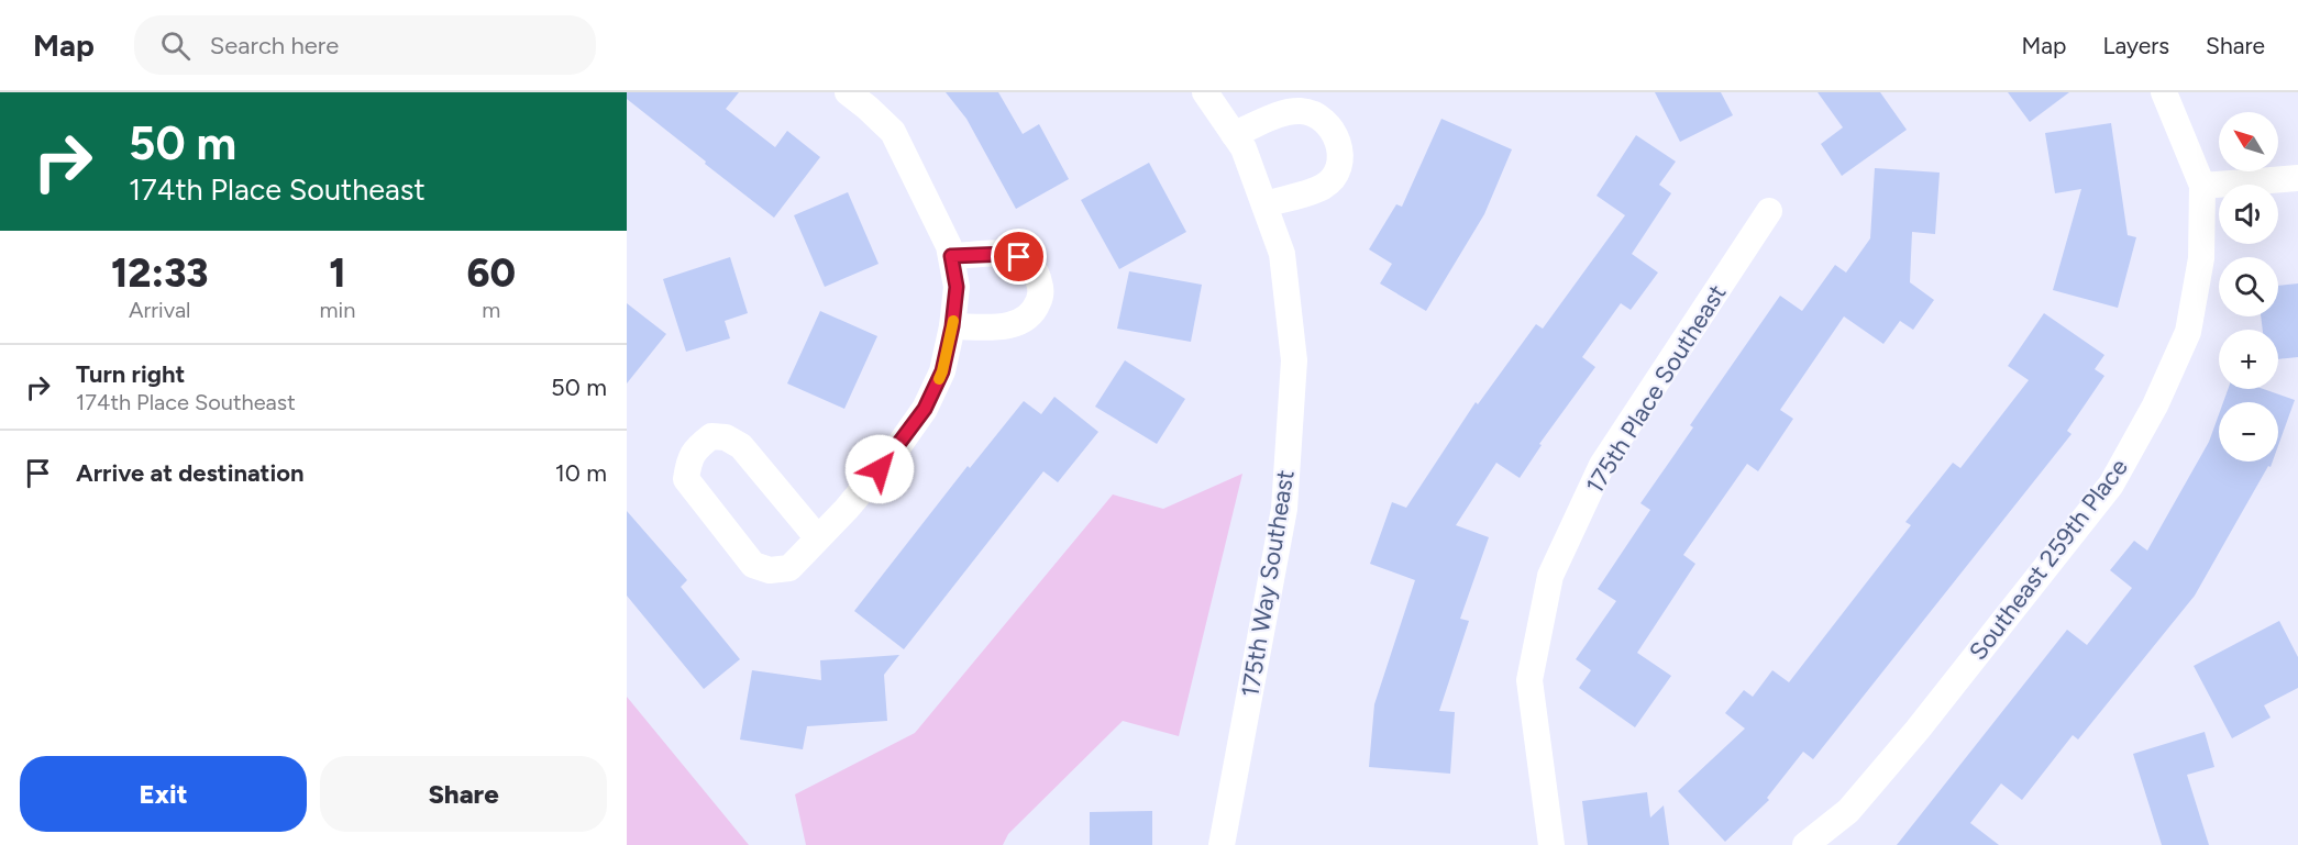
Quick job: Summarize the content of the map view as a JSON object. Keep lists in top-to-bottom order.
{
  "streets": {
    "street": ["175th Place Southeast", "Southeast 259th Place", "175th Way Southeast"]
  },
  "north": "top left",
  "page": {
    "header": "Map",
    "search": "Search here",
    "nav": ["Map", "Layers", "Share"],
    "turn": ["50 m", "174th Place Southeast"],
    "map_buttons": ["+", "−"],
    "eta": [
      "12:33",
      "Arrival",
      "1",
      "min",
      "60",
      "m"
    ],
    "list": [
      {
        "name": "Turn right",
        "note": "174th Place Southeast",
        "value": "50 m"
      },
      {
        "name": "Arrive at destination",
        "value": "10 m"
      }
    ],
    "buttons": ["Exit", "Share"]
  }
}
